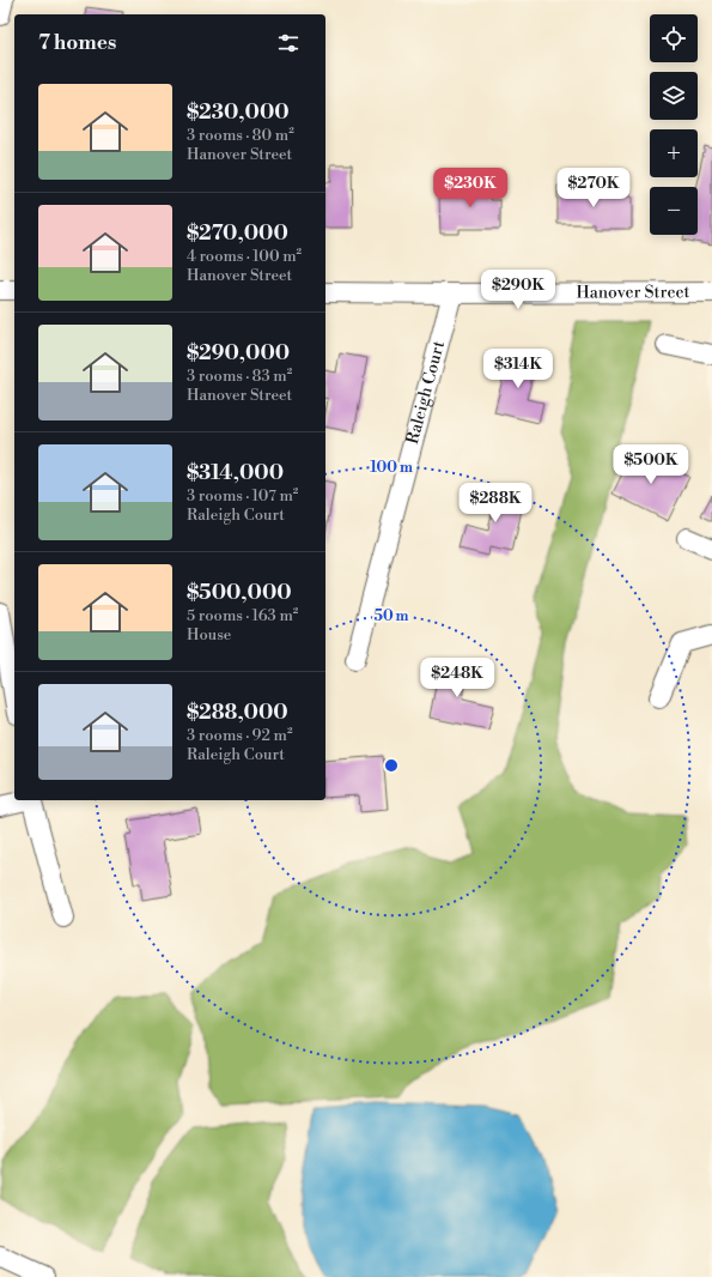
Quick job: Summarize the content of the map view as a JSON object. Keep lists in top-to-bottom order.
{
  "streets": {
    "street": ["Hanover Street", "Raleigh Court"]
  },
  "crossings": [
    ["Hanover Street", "Raleigh Court"]
  ],
  "page": {
    "map_buttons": ["+", "−"],
    "heading": "7 homes",
    "list": [
      {
        "name": "$230,000",
        "note": "3 rooms · 80 m² · Hanover Street"
      },
      {
        "name": "$270,000",
        "note": "4 rooms · 100 m² · Hanover Street"
      },
      {
        "name": "$290,000",
        "note": "3 rooms · 83 m² · Hanover Street"
      },
      {
        "name": "$314,000",
        "note": "3 rooms · 107 m² · Raleigh Court"
      },
      {
        "name": "$500,000",
        "note": "5 rooms · 163 m² · House"
      },
      {
        "name": "$288,000",
        "note": "3 rooms · 92 m² · Raleigh Court"
      }
    ],
    "price": [
      "$230K",
      "$270K",
      "$290K",
      "$314K",
      "$500K",
      "$288K",
      "$248K"
    ]
  },
  "rings": ["100 m", "50 m"]
}
